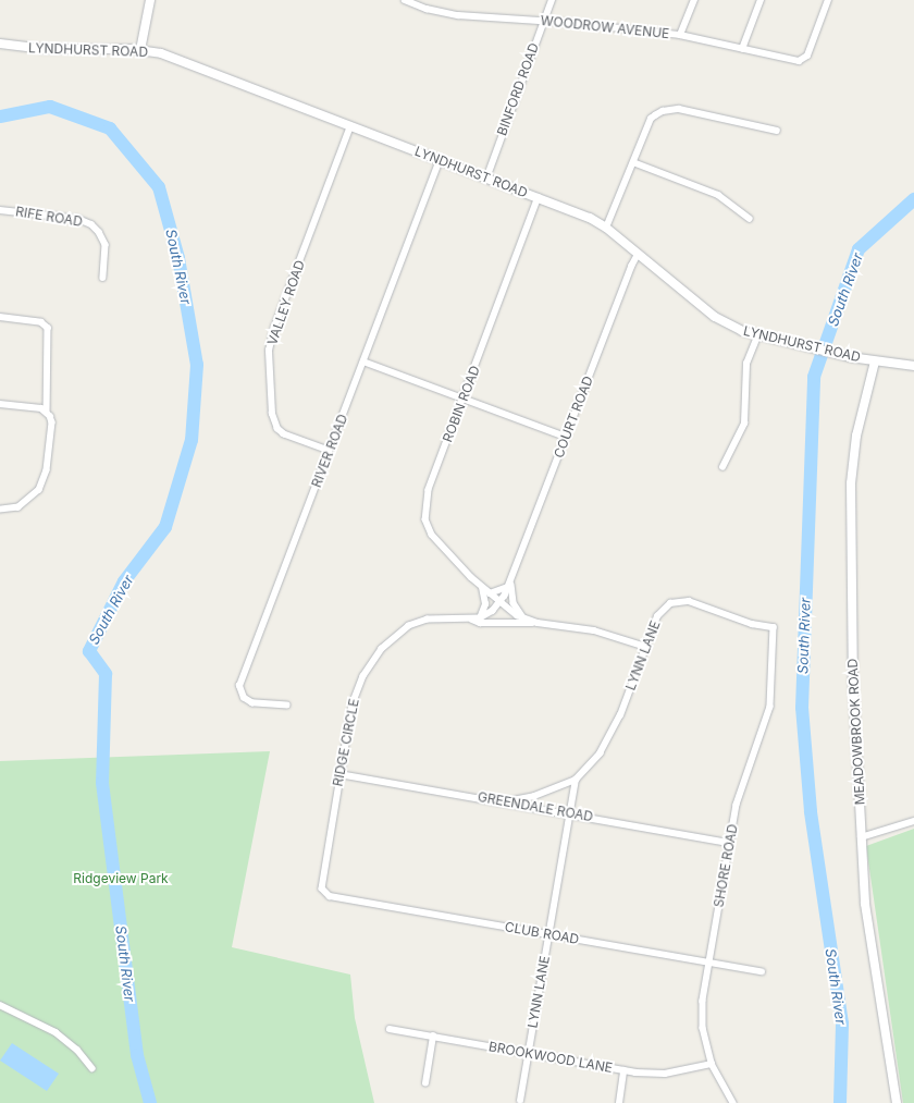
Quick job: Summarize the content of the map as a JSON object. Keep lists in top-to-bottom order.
{
  "streets": {
    "main road": ["LYNDHURST ROAD", "MEADOWBROOK ROAD"],
    "street": [
      "WOODROW AVENUE",
      "BINFORD ROAD",
      "RIFE ROAD",
      "VALLEY ROAD",
      "ROBIN ROAD",
      "COURT ROAD",
      "RIVER ROAD",
      "LYNN LANE",
      "RIDGE CIRCLE",
      "GREENDALE ROAD",
      "SHORE ROAD",
      "CLUB ROAD",
      "BROOKWOOD LANE"
    ]
  },
  "crossings": [
    ["WOODROW AVENUE", "BINFORD ROAD"],
    ["LYNDHURST ROAD", "BINFORD ROAD"],
    ["LYNDHURST ROAD", "VALLEY ROAD"],
    ["LYNDHURST ROAD", "ROBIN ROAD"],
    ["LYNDHURST ROAD", "COURT ROAD"],
    ["LYNDHURST ROAD", "RIVER ROAD"],
    ["LYNDHURST ROAD", "MEADOWBROOK ROAD"],
    ["VALLEY ROAD", "RIVER ROAD"],
    ["ROBIN ROAD", "COURT ROAD"],
    ["ROBIN ROAD", "RIDGE CIRCLE"],
    ["COURT ROAD", "RIDGE CIRCLE"],
    ["LYNN LANE", "RIDGE CIRCLE"],
    ["LYNN LANE", "GREENDALE ROAD"],
    ["LYNN LANE", "SHORE ROAD"],
    ["LYNN LANE", "CLUB ROAD"],
    ["LYNN LANE", "BROOKWOOD LANE"],
    ["RIDGE CIRCLE", "GREENDALE ROAD"],
    ["RIDGE CIRCLE", "CLUB ROAD"],
    ["GREENDALE ROAD", "SHORE ROAD"],
    ["SHORE ROAD", "CLUB ROAD"],
    ["SHORE ROAD", "BROOKWOOD LANE"]
  ],
  "water": ["South River"],
  "parks": ["Ridgeview Park"]
}
